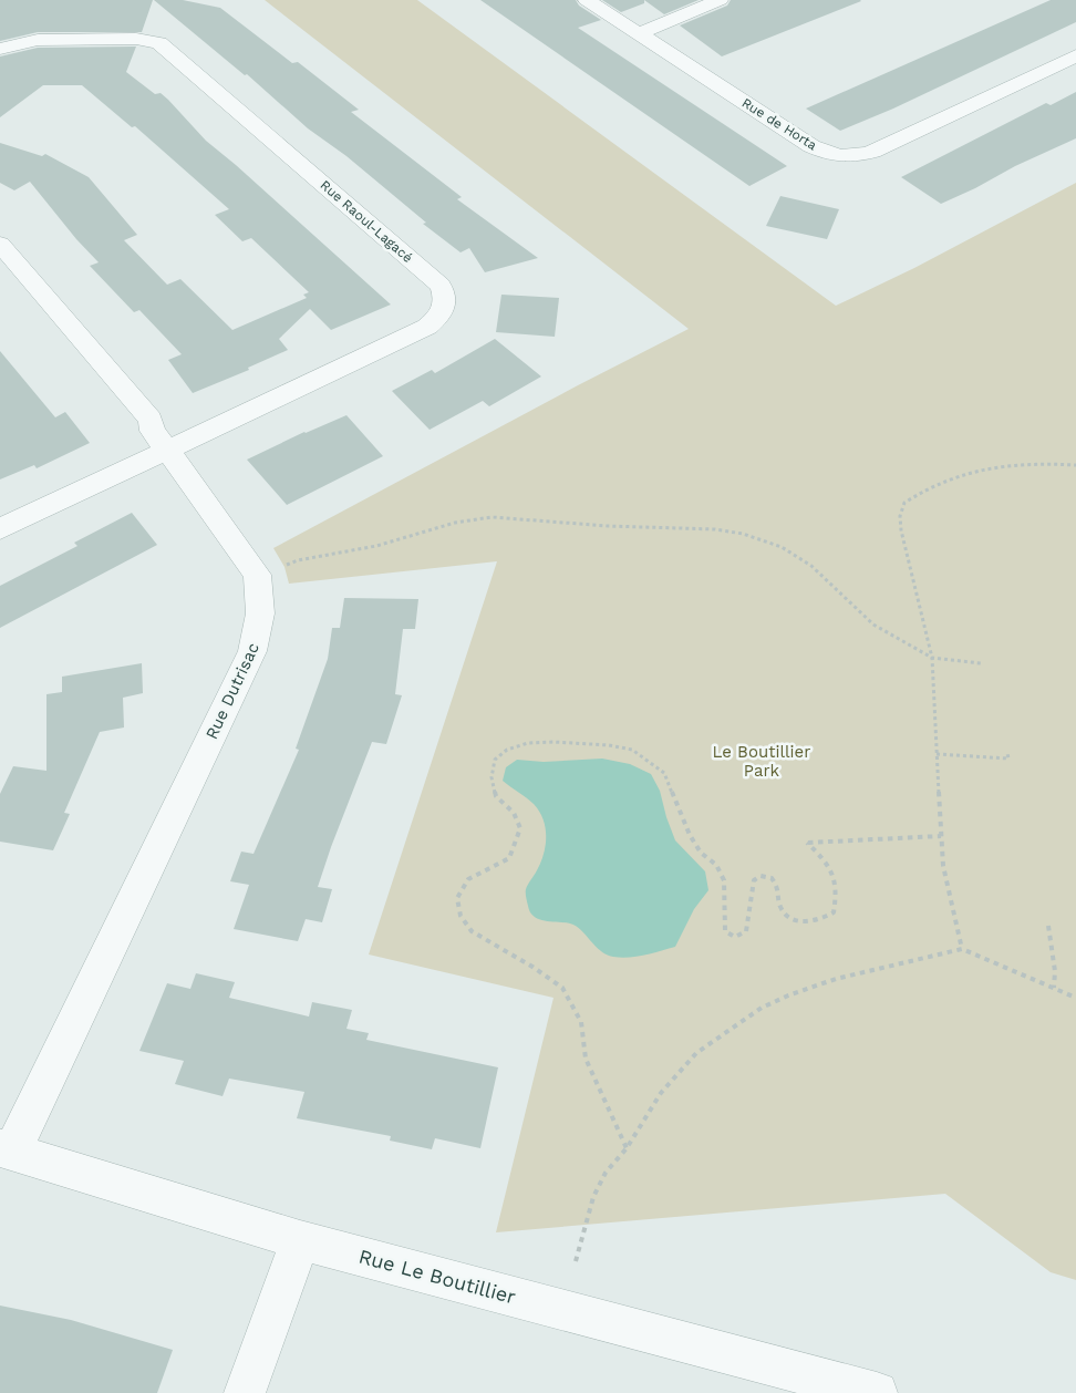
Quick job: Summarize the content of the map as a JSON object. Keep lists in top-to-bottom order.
{
  "streets": {
    "street": [
      "Rue de Horta",
      "Rue Raoul-Lagacé",
      "Rue Dutrisac",
      "Rue Le Boutillier"
    ]
  },
  "crossings": [
    ["Rue Raoul-Lagacé", "Rue Dutrisac"],
    ["Rue Dutrisac", "Rue Le Boutillier"]
  ],
  "parks": ["Le Boutillier Park"]
}
